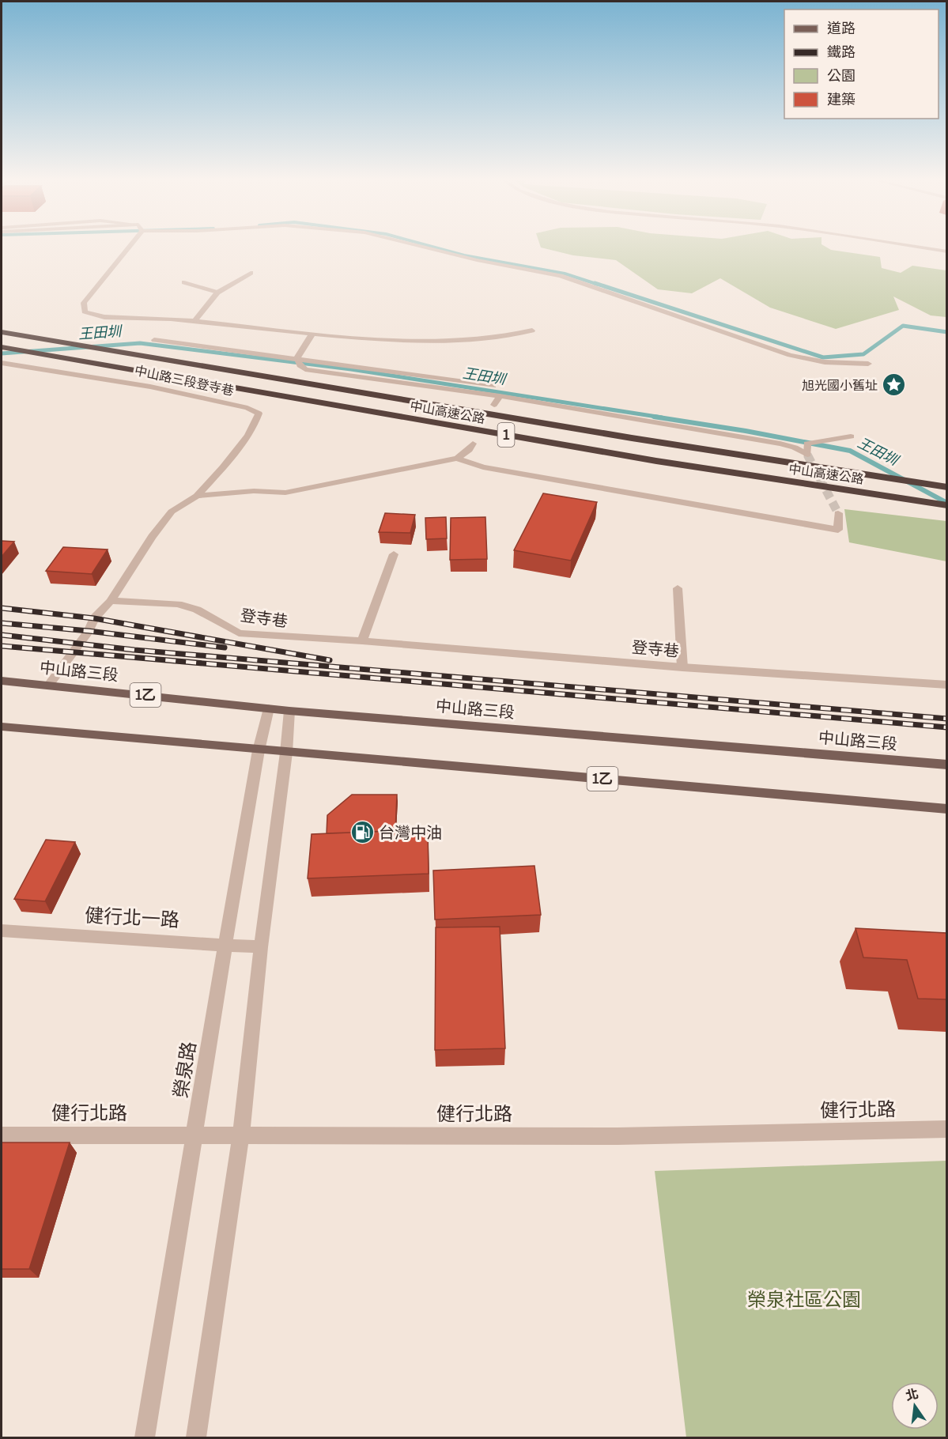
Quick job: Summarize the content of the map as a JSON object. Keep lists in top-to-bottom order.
{
  "streets": {
    "highway": ["中山高速公路", "1"],
    "main road": ["中山路三段", "1乙"],
    "street": [
      "中山路三段登寺巷",
      "登寺巷",
      "健行北一路",
      "榮泉路",
      "健行北路"
    ]
  },
  "crossings": [
    ["中山路三段登寺巷", "登寺巷"],
    ["中山路三段登寺巷", "中山路三段"],
    ["中山路三段", "榮泉路"],
    ["1乙", "榮泉路"],
    ["健行北一路", "榮泉路"],
    ["榮泉路", "健行北路"]
  ],
  "water": ["王田圳"],
  "parks": ["榮泉社區公園"],
  "places": {
    "place": ["旭光國小舊址"],
    "fuel station": ["台灣中油"]
  },
  "legend": [
    "道路",
    "鐵路",
    "公園",
    "建築"
  ],
  "north": "top"
}
